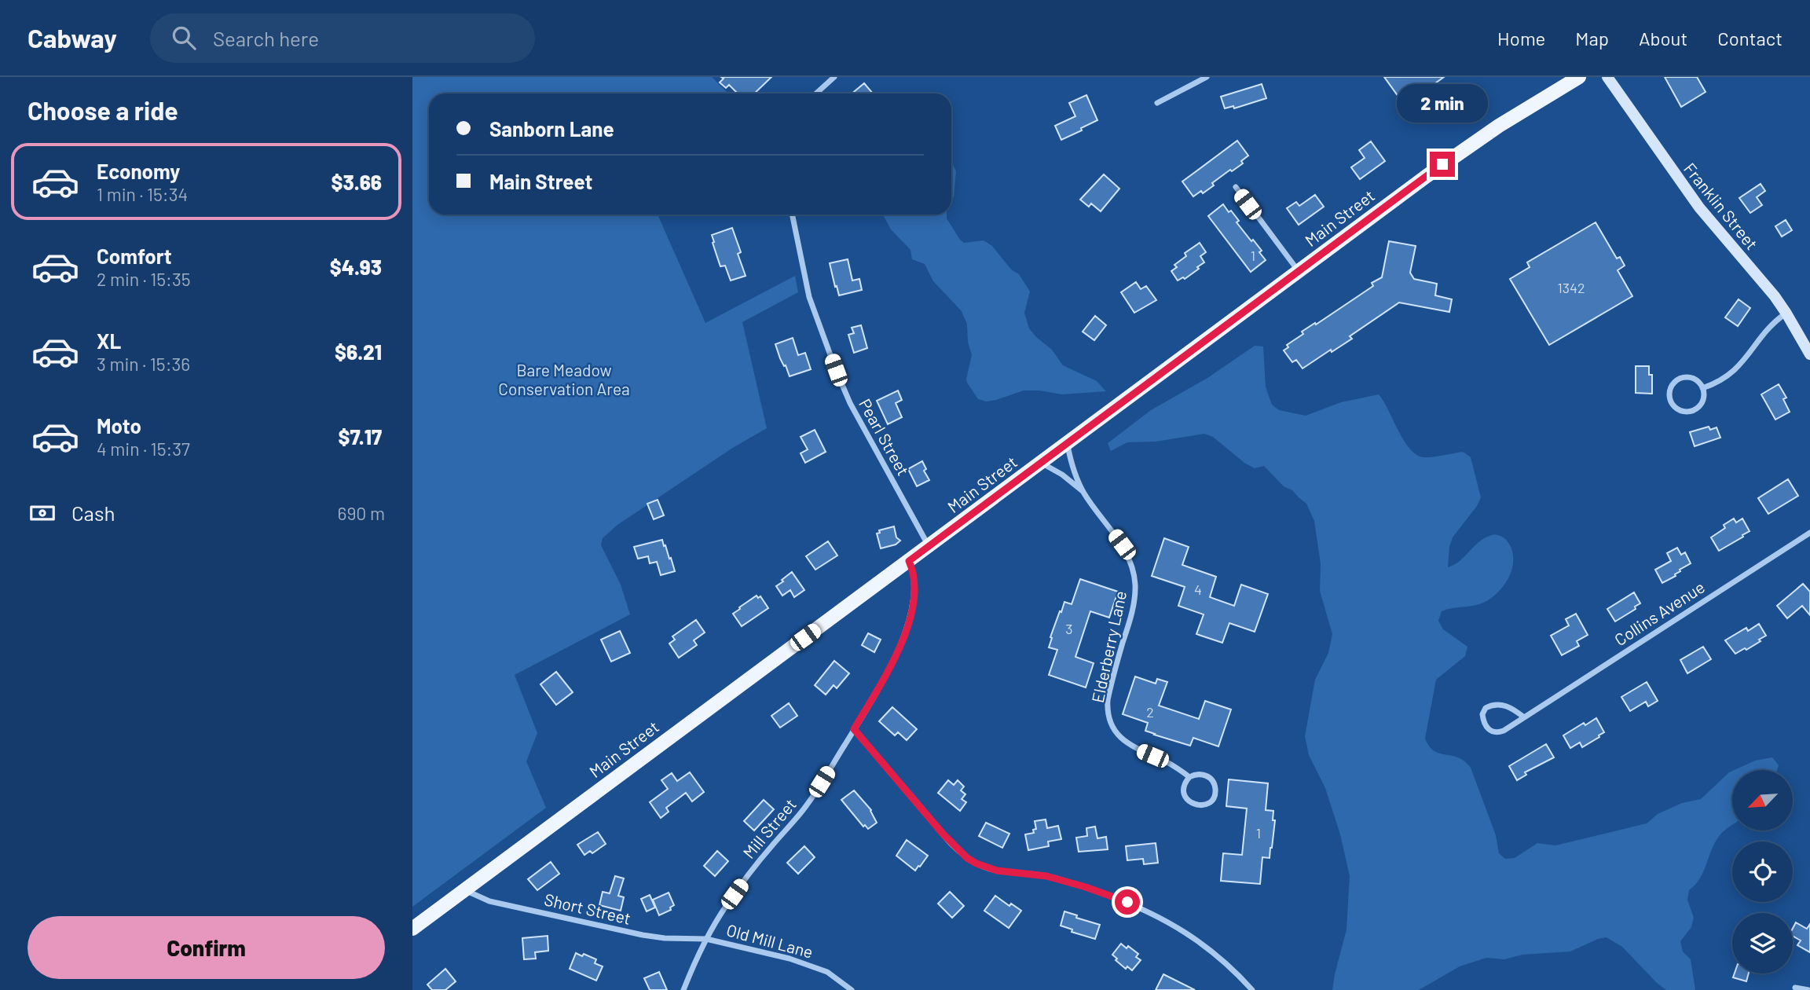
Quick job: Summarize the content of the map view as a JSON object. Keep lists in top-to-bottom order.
{
  "streets": {
    "main road": ["Franklin Street", "Main Street"],
    "street": [
      "Pearl Street",
      "Collins Avenue",
      "Elderberry Lane",
      "Mill Street",
      "Short Street",
      "Old Mill Lane"
    ]
  },
  "crossings": [
    ["Main Street", "Pearl Street"],
    ["Main Street", "Elderberry Lane"],
    ["Main Street", "Mill Street"],
    ["Main Street", "Short Street"],
    ["Mill Street", "Short Street"],
    ["Mill Street", "Old Mill Lane"],
    ["Short Street", "Old Mill Lane"]
  ],
  "parks": ["Bare Meadow Conservation Area"],
  "house_numbers": [
    "1",
    "1342",
    "4",
    "3",
    "2",
    "1"
  ],
  "north": "bottom left",
  "page": {
    "header": "Cabway",
    "search": "Search here",
    "nav": [
      "Home",
      "Map",
      "About",
      "Contact"
    ],
    "heading": "Choose a ride",
    "bubble": "2 min",
    "banner": ["Sanborn Lane", "Main Street"],
    "list": [
      {
        "name": "Economy",
        "note": "1 min · 15:34",
        "value": "$3.66"
      },
      {
        "name": "Comfort",
        "note": "2 min · 15:35",
        "value": "$4.93"
      },
      {
        "name": "XL",
        "note": "3 min · 15:36",
        "value": "$6.21"
      },
      {
        "name": "Moto",
        "note": "4 min · 15:37",
        "value": "$7.17"
      }
    ],
    "pay": ["Cash", "690 m"],
    "buttons": "Confirm"
  }
}
